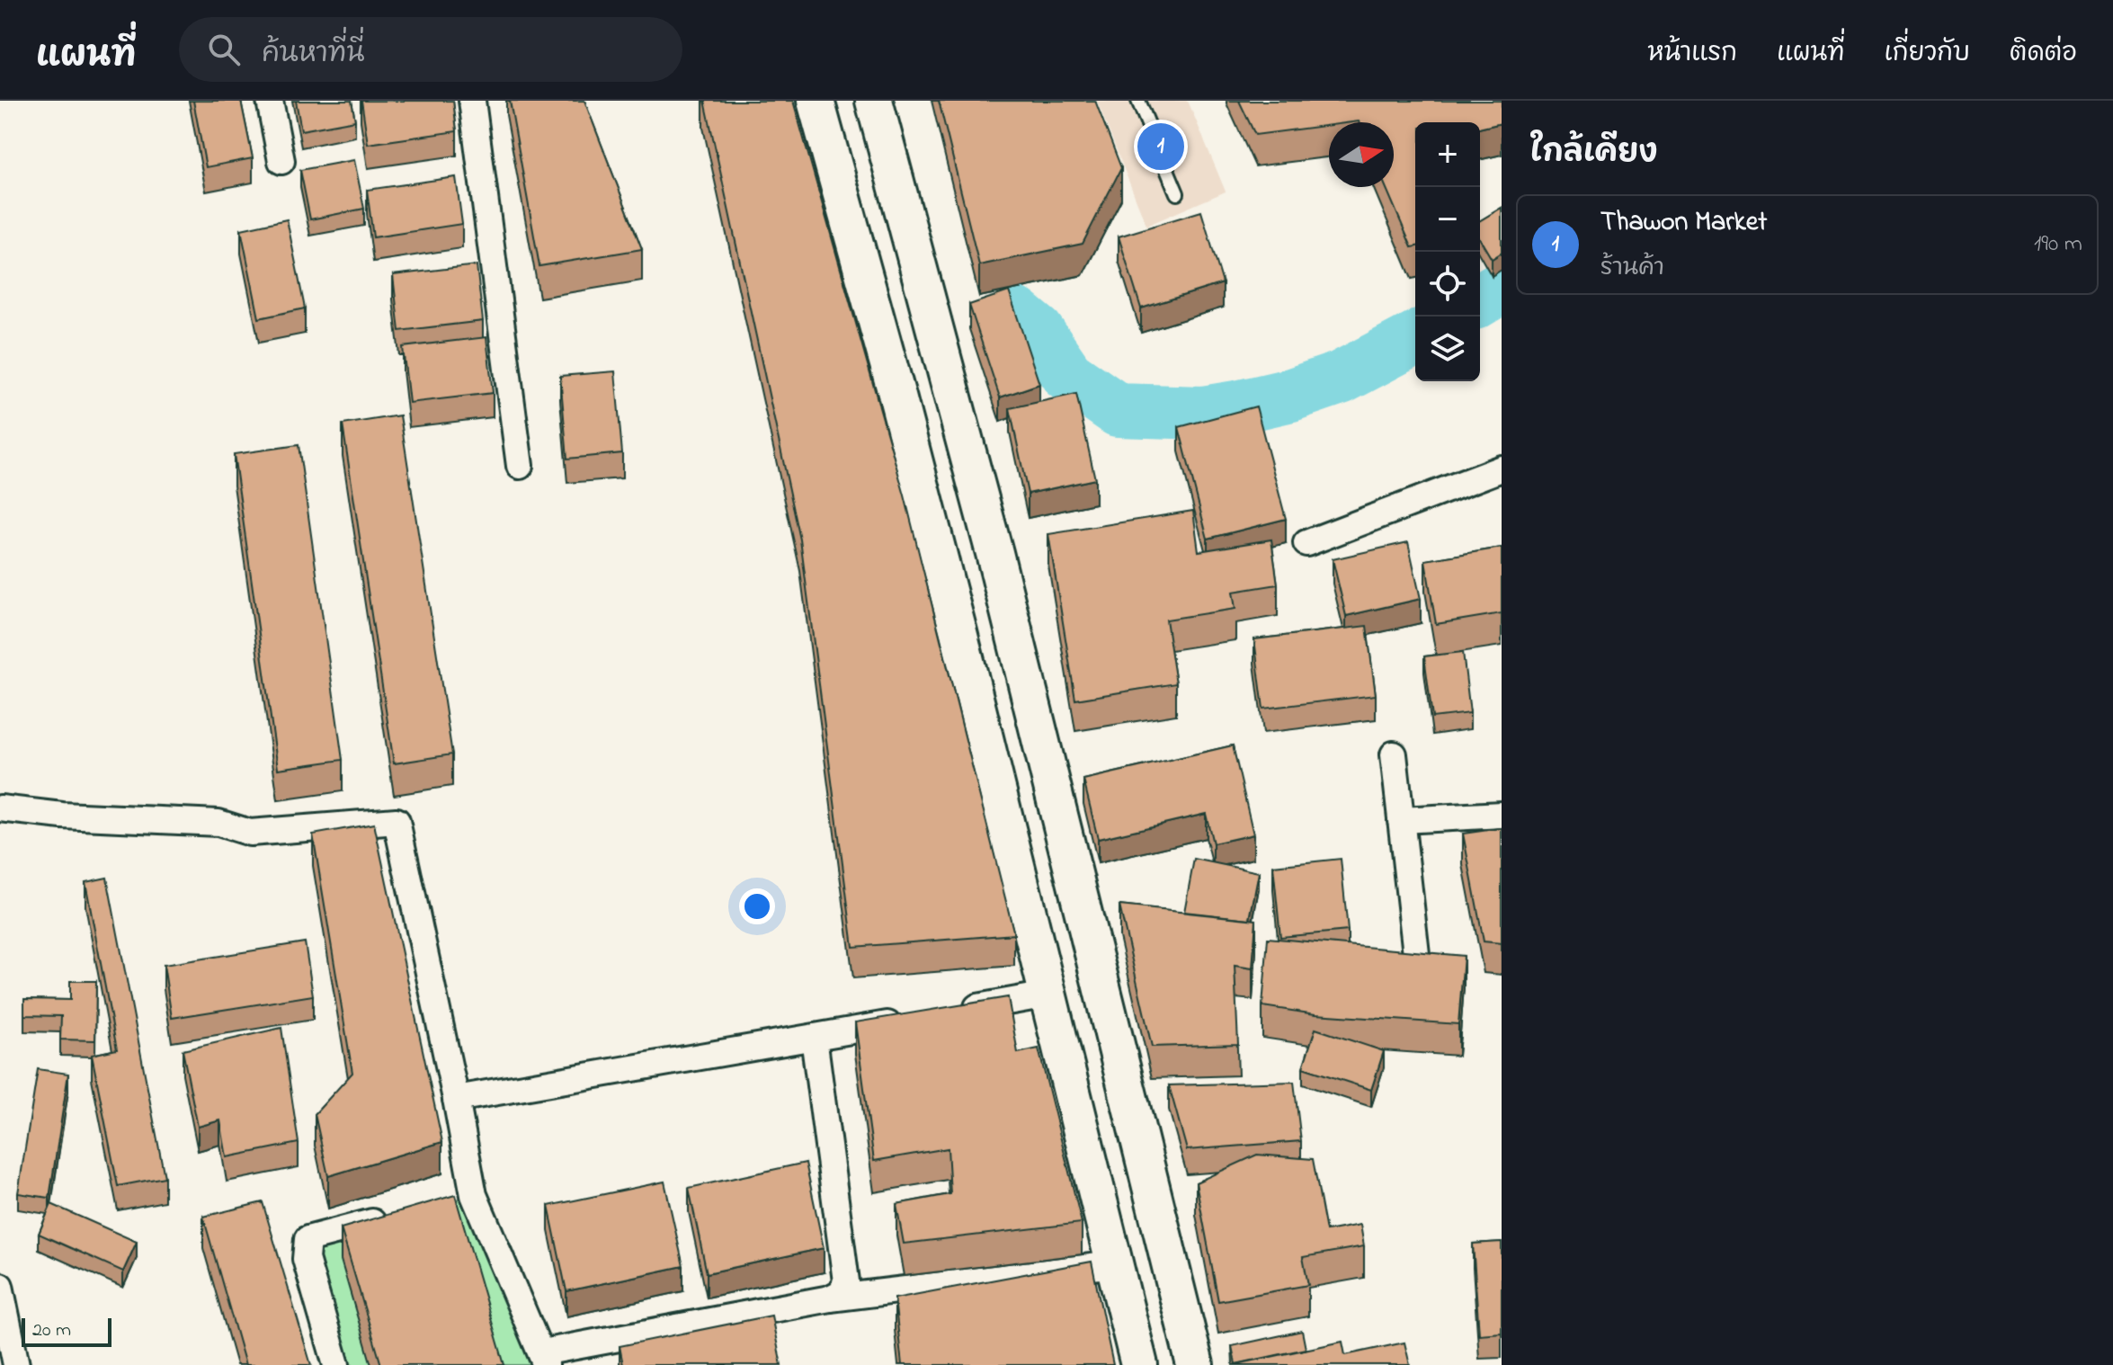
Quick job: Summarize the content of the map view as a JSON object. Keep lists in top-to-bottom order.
{
  "scale_bar": "20 m",
  "north": "right",
  "page": {
    "header": "แผนที่",
    "search": "ค้นหาที่นี่",
    "nav": [
      "หน้าแรก",
      "แผนที่",
      "เกี่ยวกับ",
      "ติดต่อ"
    ],
    "heading": "ใกล้เคียง",
    "pins": "1",
    "map_buttons": ["+", "−"],
    "list": [
      {
        "mark": "1",
        "name": "Thawon Market",
        "note": "ร้านค้า",
        "value": "190 m"
      }
    ],
    "scale": "20 m"
  }
}
